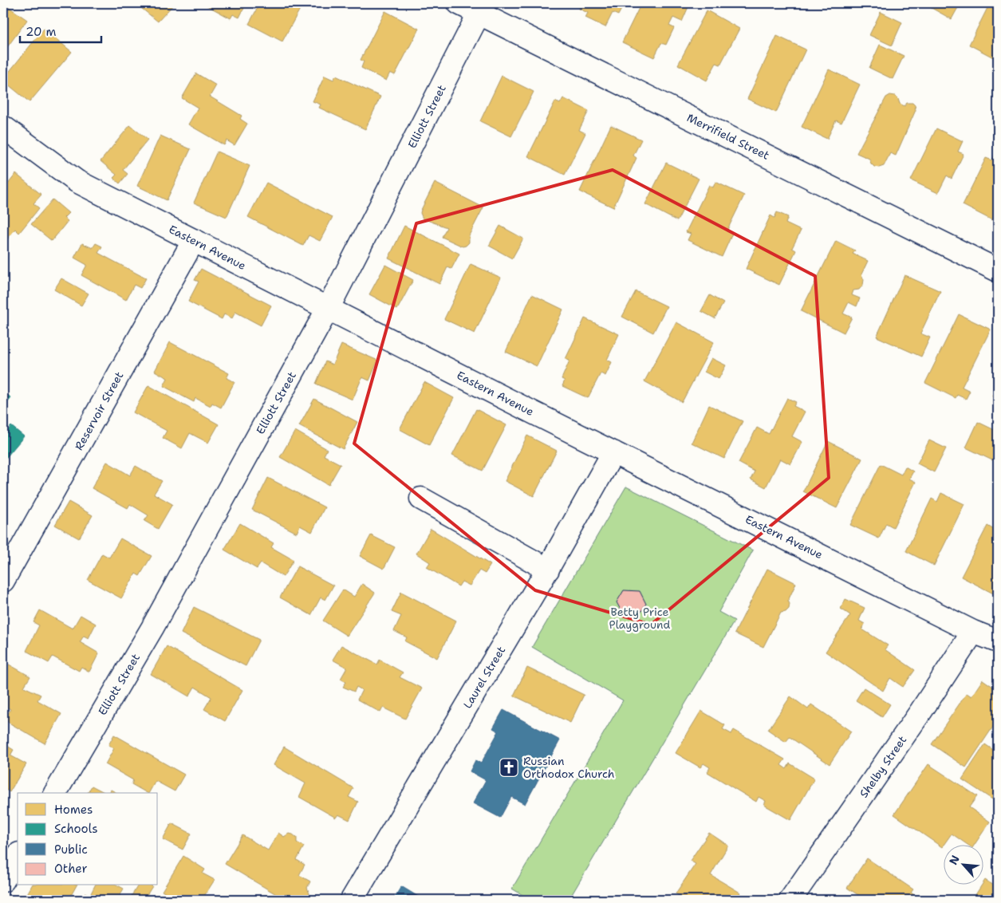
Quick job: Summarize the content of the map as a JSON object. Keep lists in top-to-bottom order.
{
  "streets": {
    "street": [
      "Elliott Street",
      "Merrifield Street",
      "Eastern Avenue",
      "Reservoir Street",
      "Laurel Street",
      "Shelby Street"
    ]
  },
  "crossings": [
    ["Elliott Street", "Merrifield Street"],
    ["Elliott Street", "Eastern Avenue"],
    ["Eastern Avenue", "Reservoir Street"],
    ["Eastern Avenue", "Laurel Street"],
    ["Eastern Avenue", "Shelby Street"]
  ],
  "parks": ["Betty Price Playground"],
  "places": {
    "church": ["Russian Orthodox Church"]
  },
  "legend": [
    "Homes",
    "Schools",
    "Public",
    "Other"
  ],
  "scale_bar": "20 m",
  "north": "top left"
}
